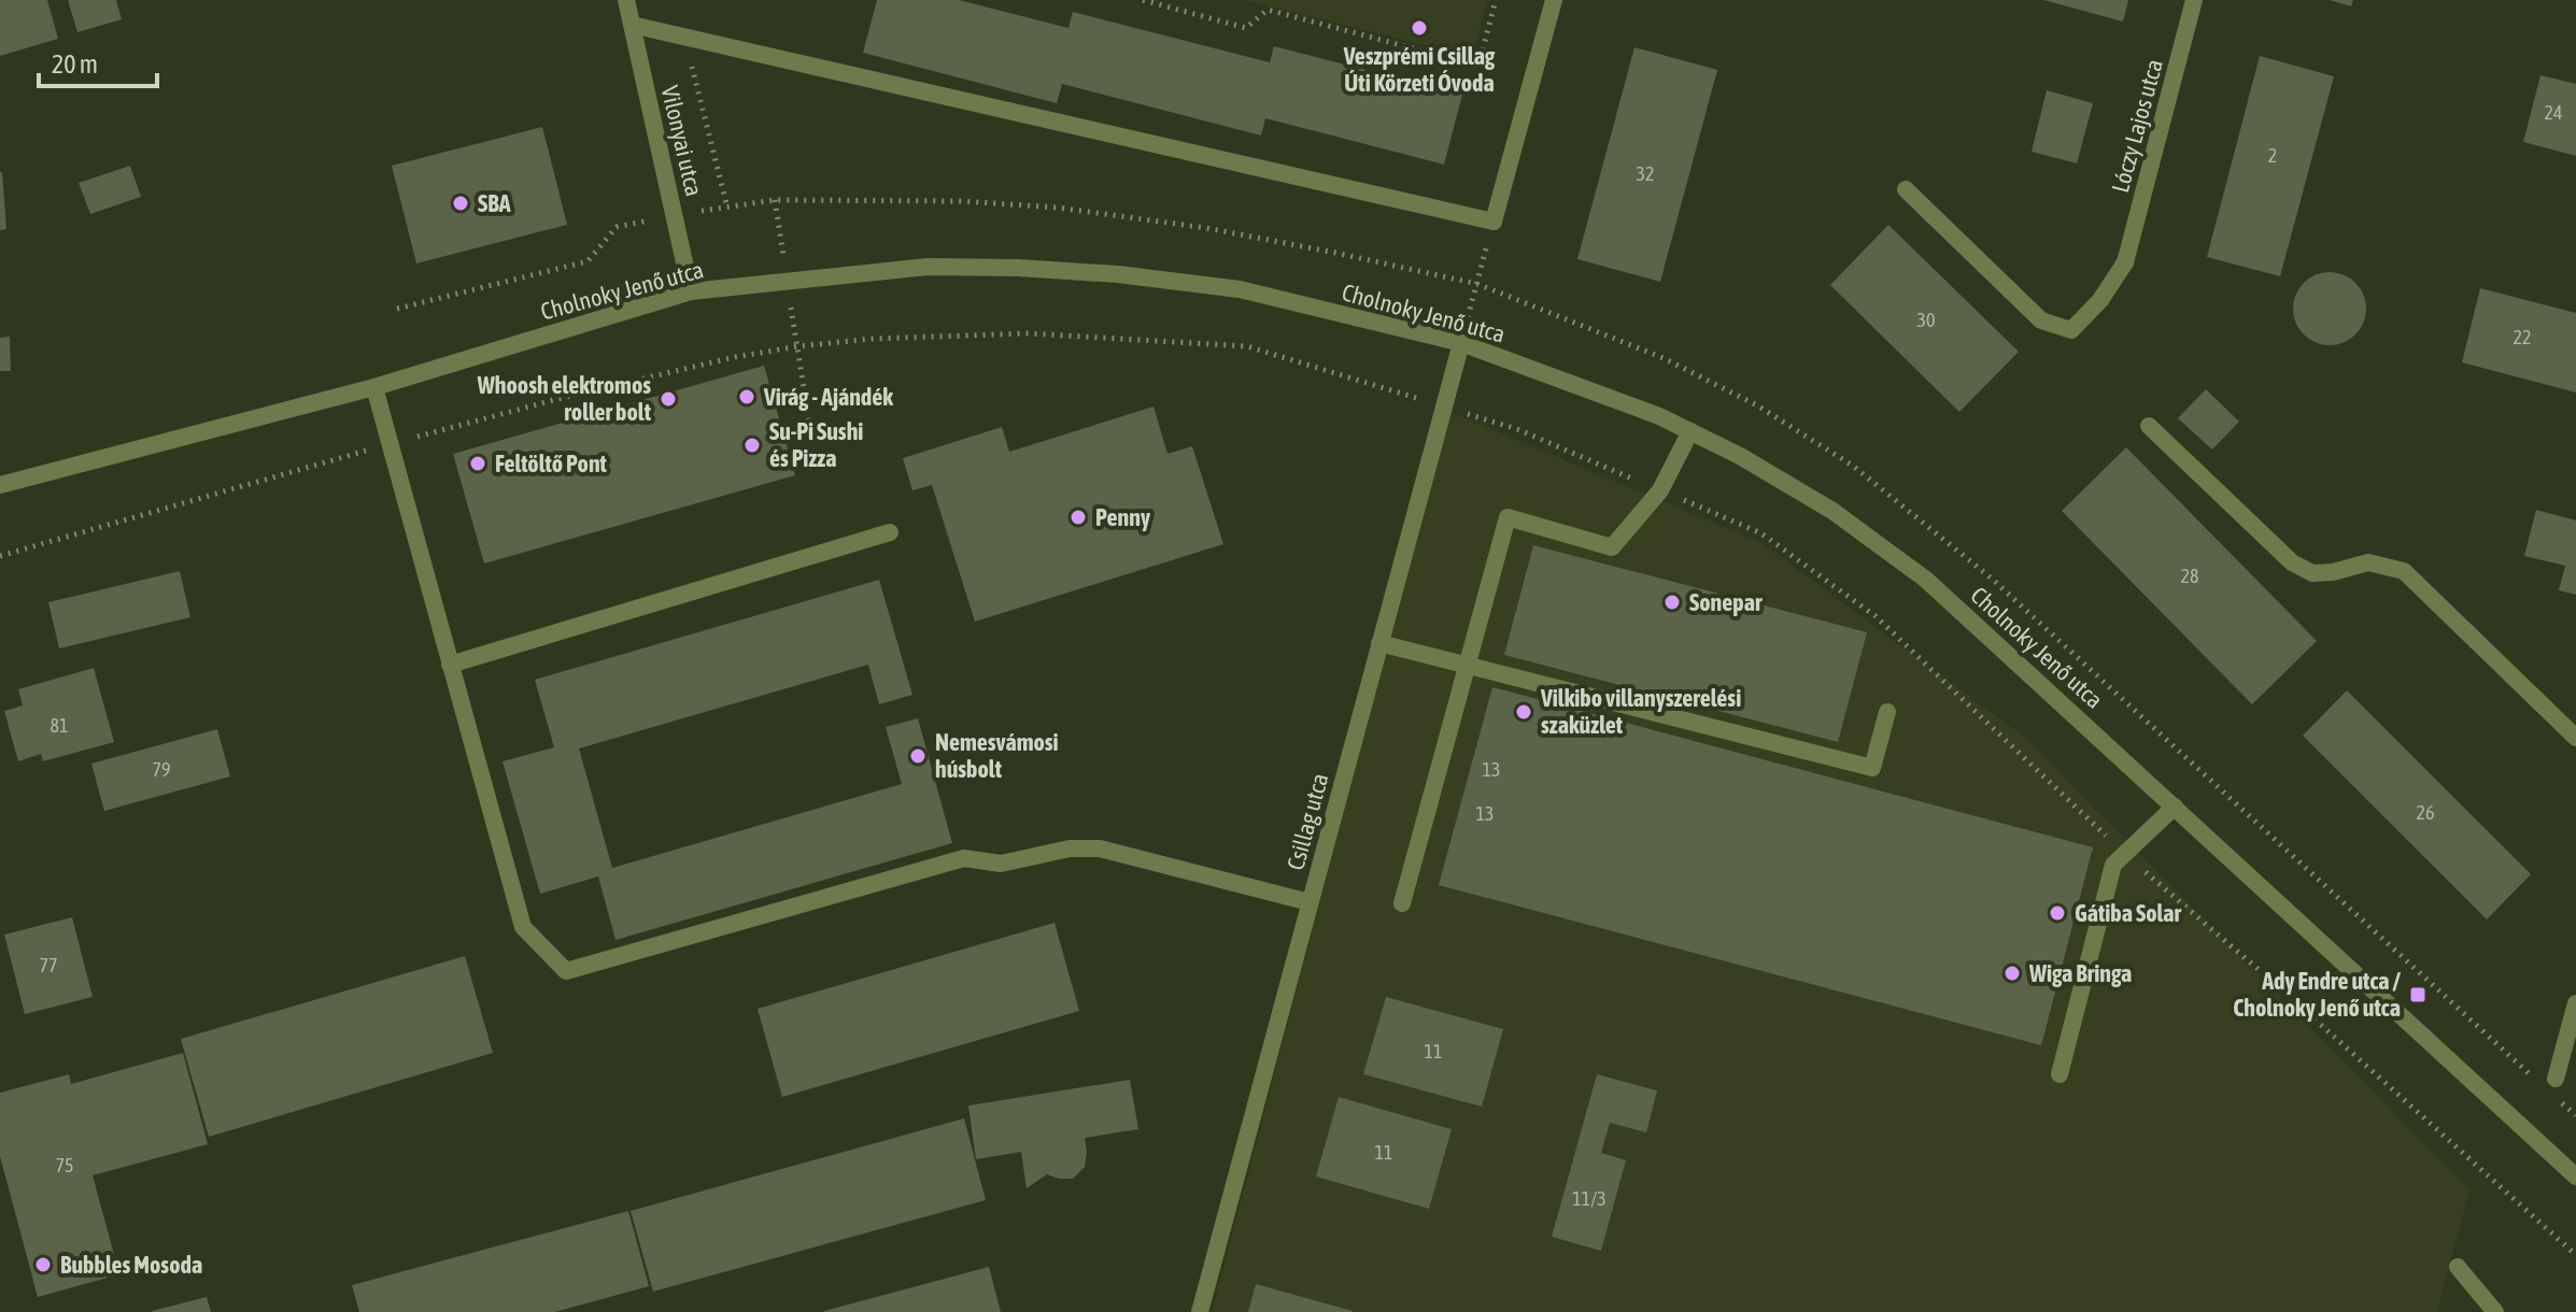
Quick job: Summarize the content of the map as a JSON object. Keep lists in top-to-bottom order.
{
  "streets": {
    "street": [
      "Lóczy Lajos utca",
      "Vilonyai utca",
      "Cholnoky Jenő utca",
      "Csillag utca"
    ]
  },
  "crossings": [
    ["Vilonyai utca", "Cholnoky Jenő utca"],
    ["Cholnoky Jenő utca", "Csillag utca"]
  ],
  "places": {
    "other": [
      "Veszprémi Csillag Úti Körzeti Óvoda",
      "SBA",
      "Virág - Ajándék",
      "Whoosh elektromos roller bolt",
      "Su-Pi Sushi és Pizza",
      "Feltöltő Pont",
      "Penny",
      "Sonepar",
      "Vilkibo villanyszerelési szaküzlet",
      "Nemesvámosi húsbolt",
      "Gátiba Solar",
      "Wiga Bringa",
      "Bubbles Mosoda"
    ],
    "transit": ["Ady Endre utca / Cholnoky Jenő utca"]
  },
  "house_numbers": [
    "24",
    "2",
    "32",
    "30",
    "22",
    "28",
    "81",
    "79",
    "13",
    "26",
    "13",
    "77",
    "11",
    "11",
    "75",
    "11/3"
  ],
  "scale_bar": "20 m"
}
